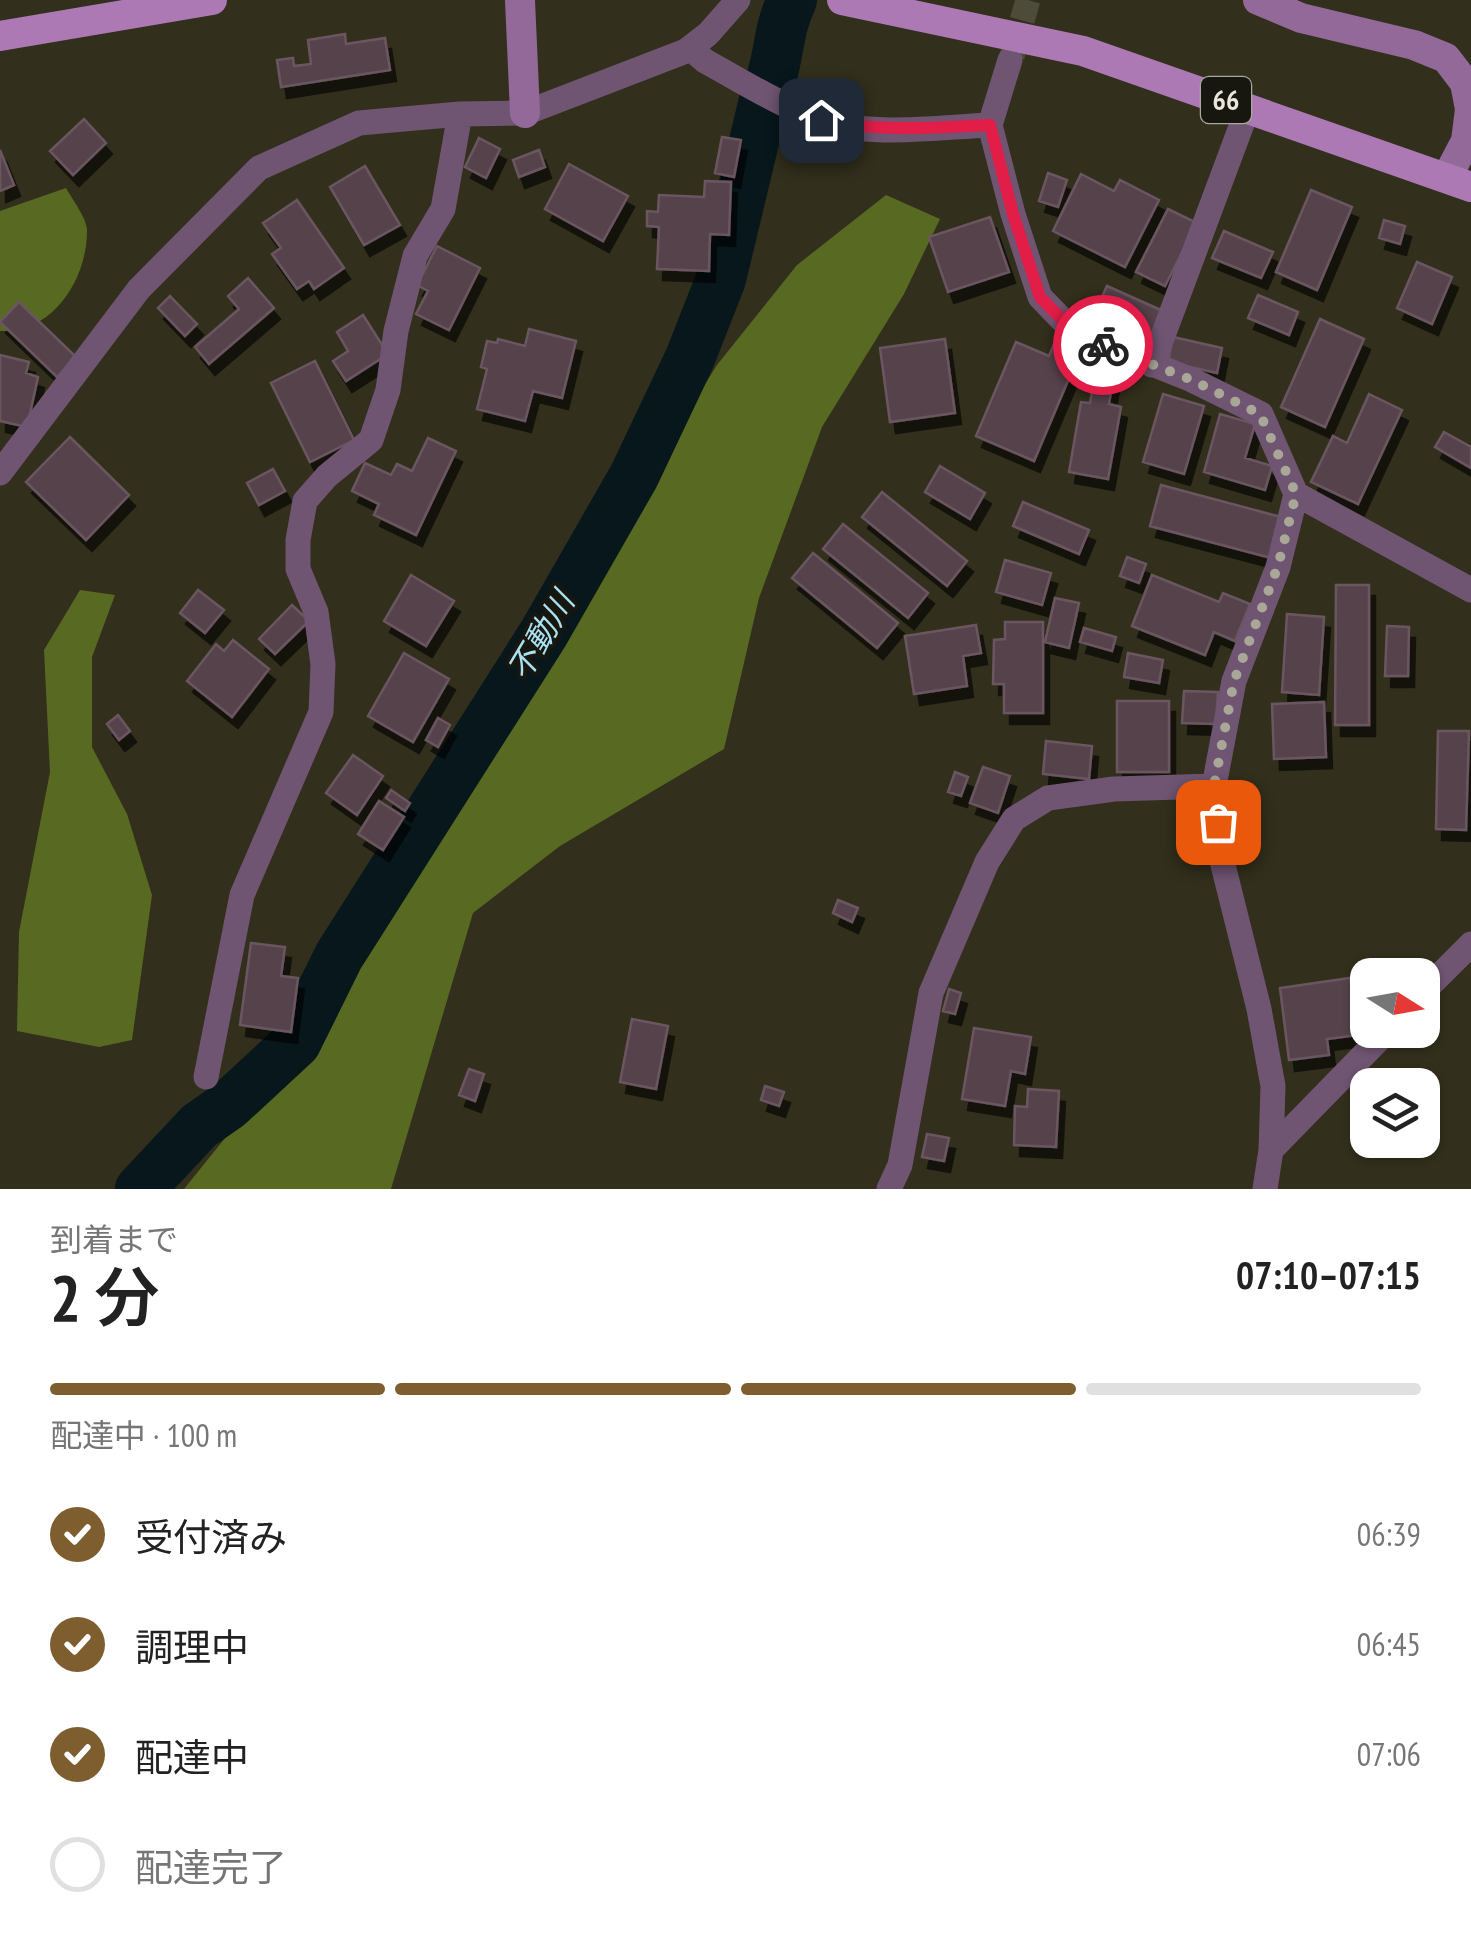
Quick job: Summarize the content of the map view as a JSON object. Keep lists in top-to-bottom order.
{
  "streets": {
    "main road": ["66"]
  },
  "water": ["不動川"],
  "north": "right",
  "page": {
    "heading": ["2 分", "到着まで", "07:10–07:15"],
    "bar": "配達中 · 100 m",
    "list": [
      ["受付済み", "06:39"],
      ["調理中", "06:45"],
      ["配達中", "07:06"],
      "配達完了"
    ]
  }
}
